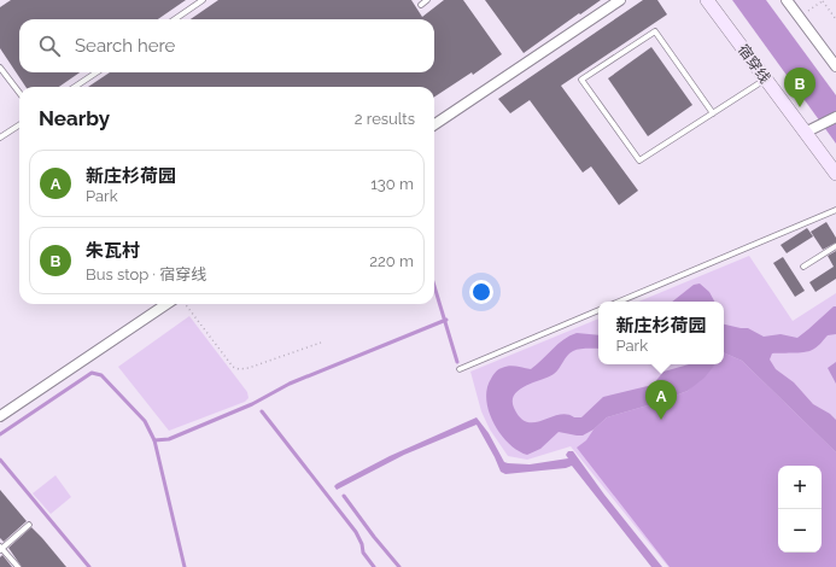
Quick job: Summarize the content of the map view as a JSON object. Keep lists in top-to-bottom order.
{
  "streets": {
    "main road": ["宿穿线"]
  },
  "page": {
    "search": "Search here",
    "pins": ["B", "A"],
    "heading": ["Nearby", "2 results"],
    "list": [
      {
        "mark": "A",
        "name": "新庄杉荷园",
        "note": "Park",
        "value": "130 m"
      },
      {
        "mark": "B",
        "name": "朱瓦村",
        "note": "Bus stop · 宿穿线",
        "value": "220 m"
      }
    ],
    "popup": ["新庄杉荷园", "Park"],
    "map_buttons": ["+", "−"]
  }
}
